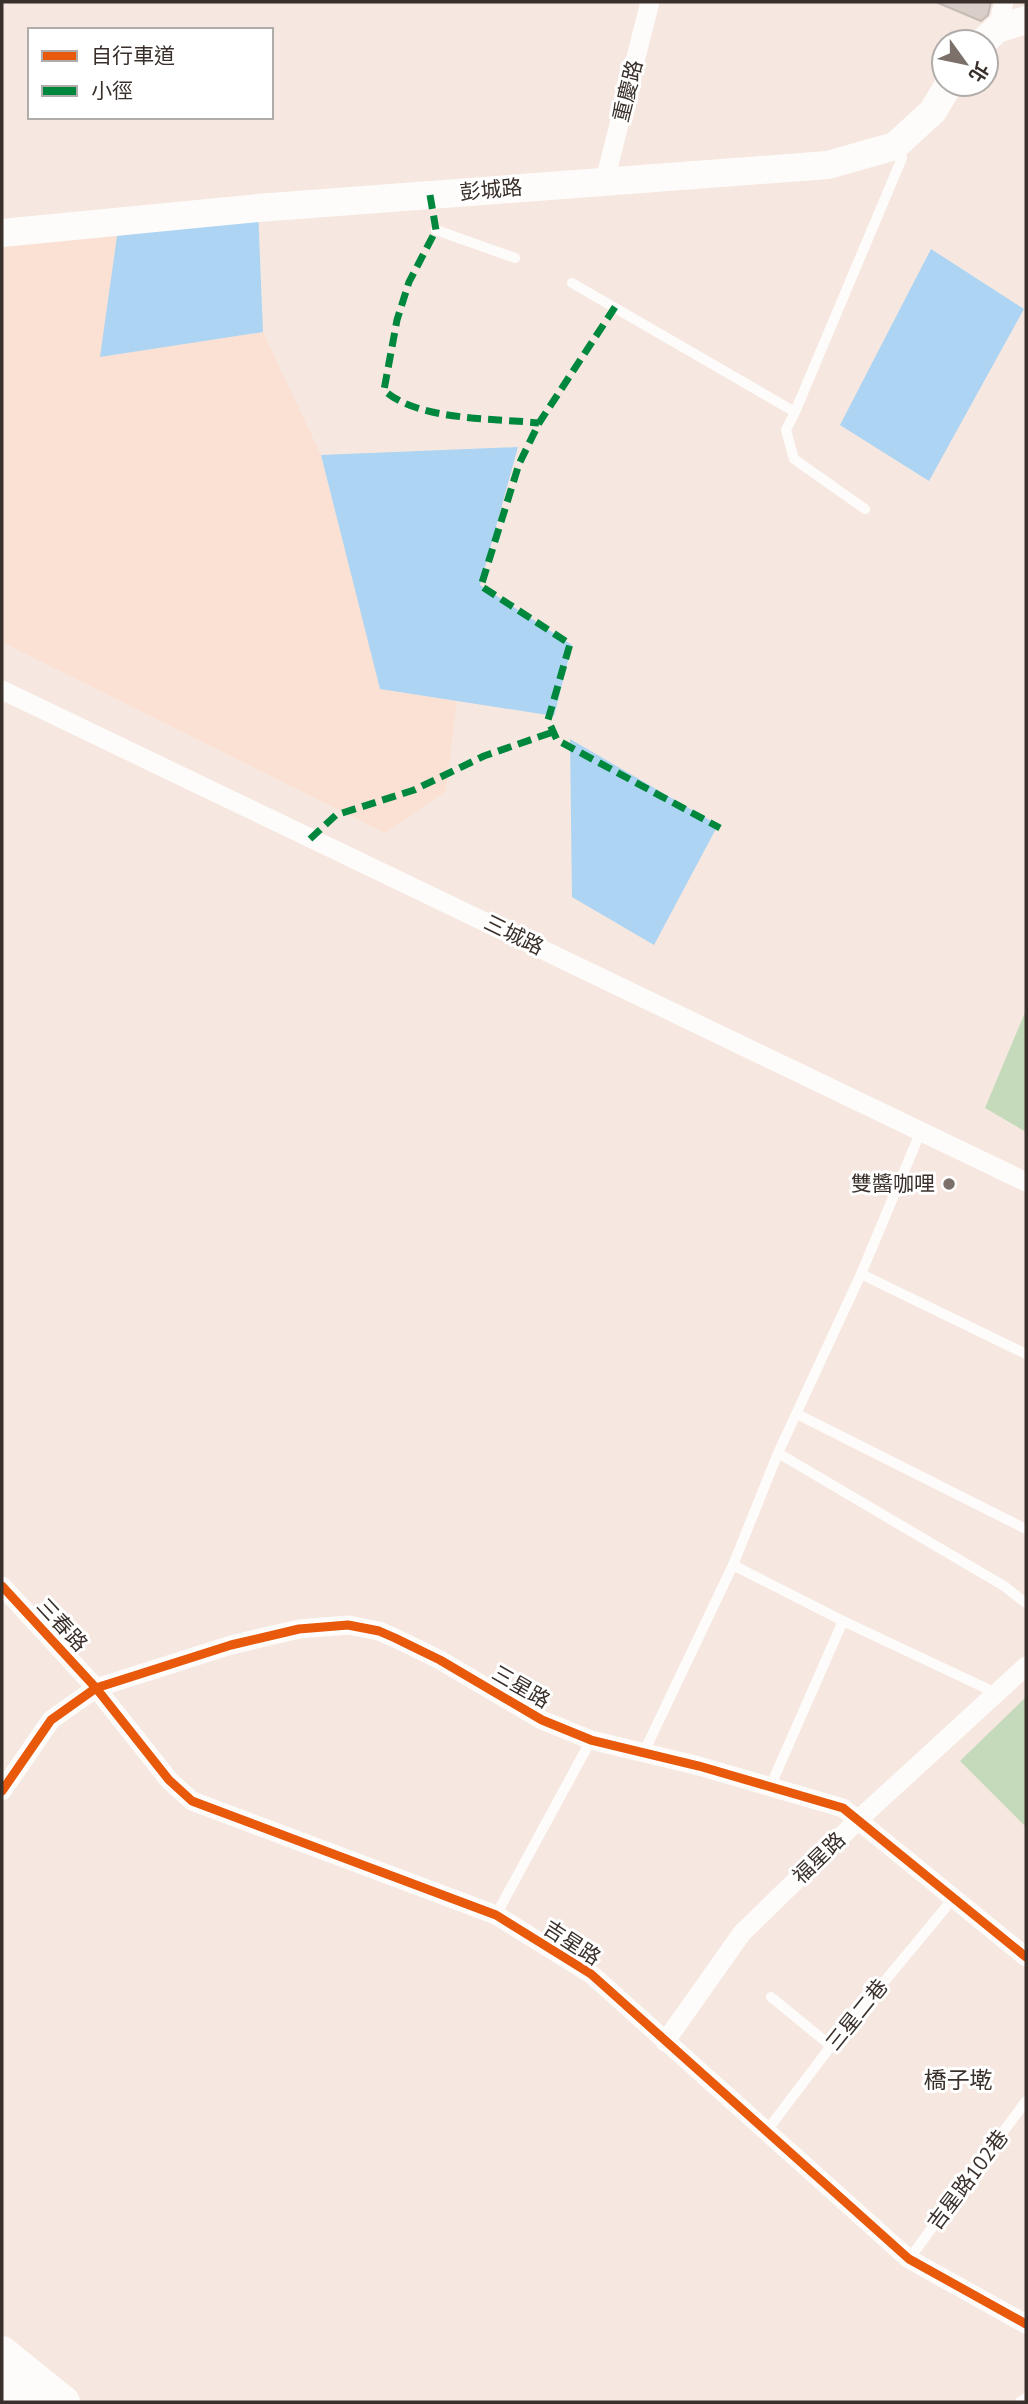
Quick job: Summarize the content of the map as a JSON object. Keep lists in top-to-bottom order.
{
  "streets": {
    "street": [
      "重慶路",
      "彭城路",
      "三城路",
      "三春路",
      "三星路",
      "福星路",
      "吉星路"
    ],
    "lane": ["三星二巷", "吉星路102巷"]
  },
  "crossings": [
    ["重慶路", "彭城路"],
    ["三春路", "三星路"],
    ["三春路", "吉星路"],
    ["三星路", "福星路"],
    ["三星路", "吉星路"],
    ["三星路", "三星二巷"],
    ["福星路", "吉星路"],
    ["吉星路", "三星二巷"],
    ["吉星路", "吉星路102巷"]
  ],
  "districts": ["橋子墘"],
  "places": ["雙醬咖哩"],
  "legend": ["自行車道", "小徑"],
  "north": "bottom right"
}
